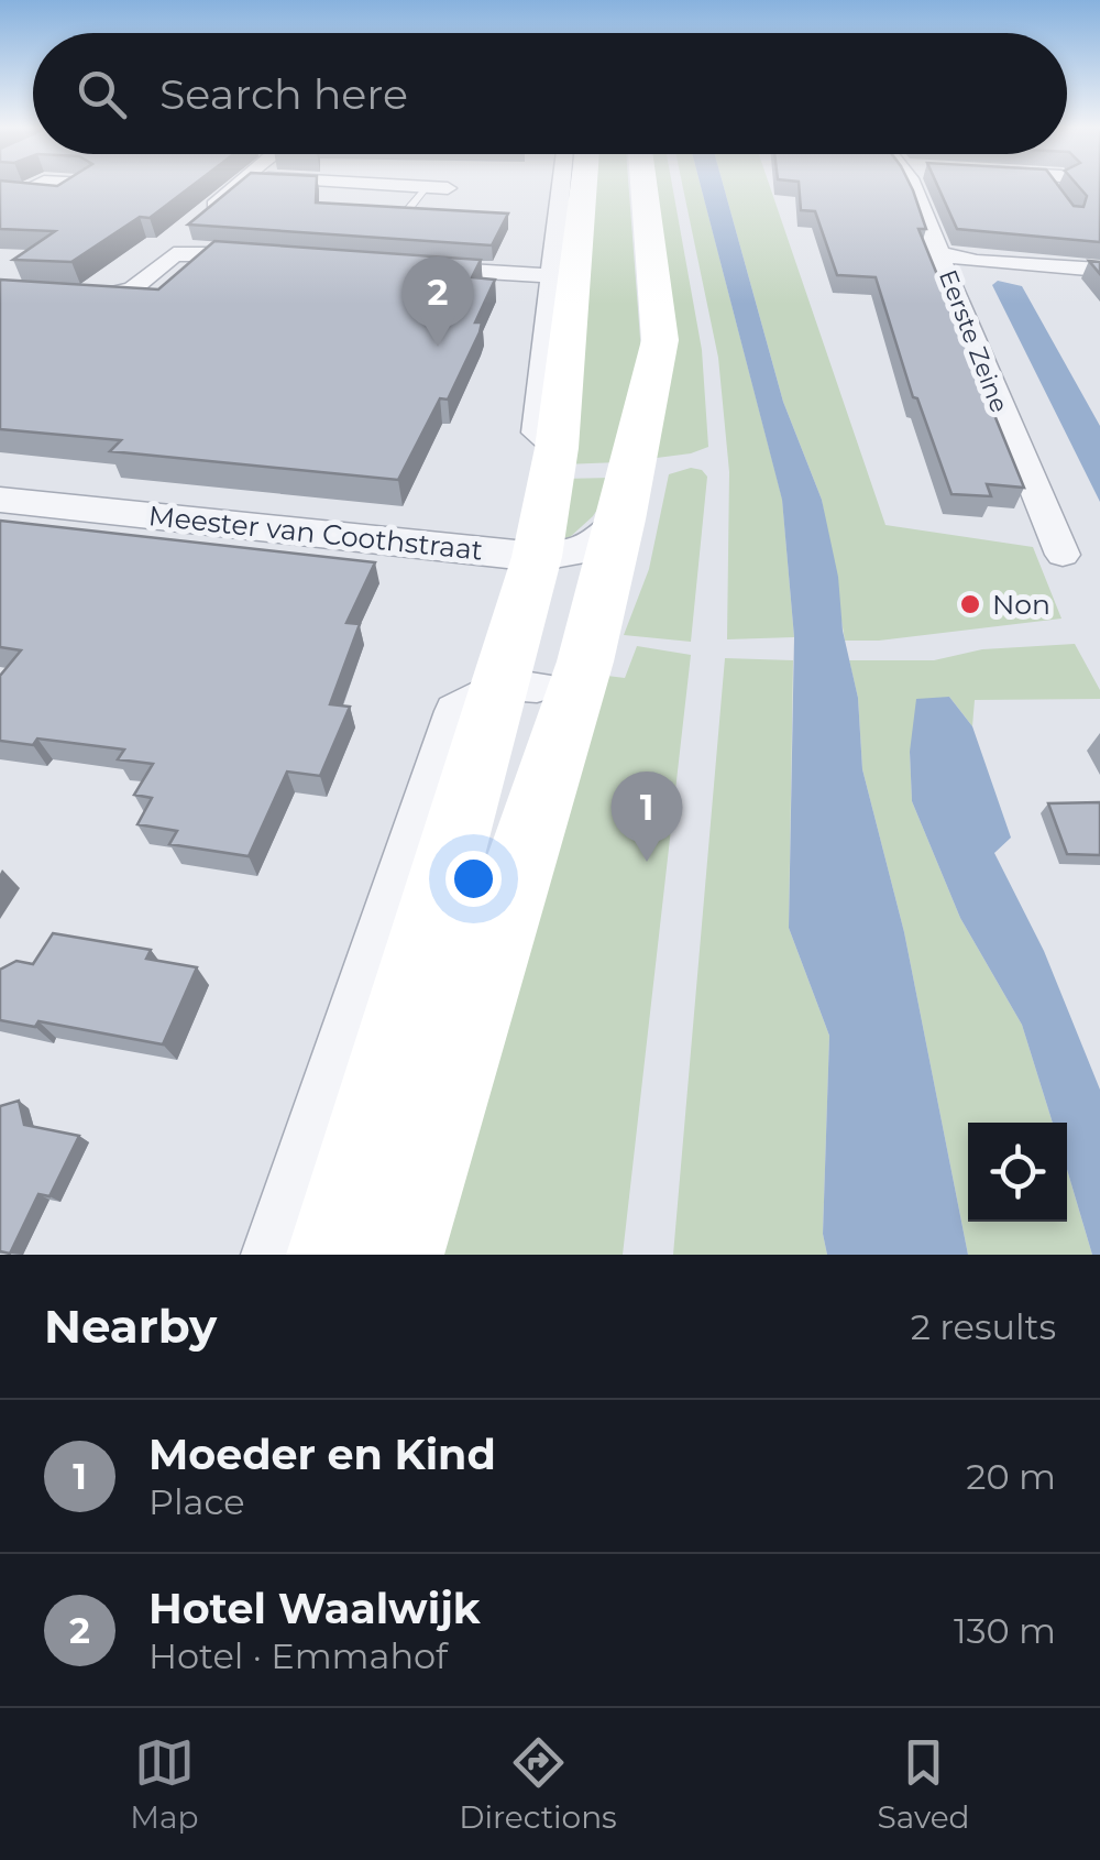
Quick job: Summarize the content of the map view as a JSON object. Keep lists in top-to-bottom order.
{
  "streets": {
    "street": ["Eerste Zeine", "Meester van Coothstraat"]
  },
  "places": ["Non"],
  "page": {
    "search": "Search here",
    "pins": ["2", "1"],
    "heading": ["Nearby", "2 results"],
    "list": [
      {
        "mark": "1",
        "name": "Moeder en Kind",
        "note": "Place",
        "value": "20 m"
      },
      {
        "mark": "2",
        "name": "Hotel Waalwijk",
        "note": "Hotel · Emmahof",
        "value": "130 m"
      }
    ],
    "nav": ["Map", "Directions", "Saved"]
  }
}
